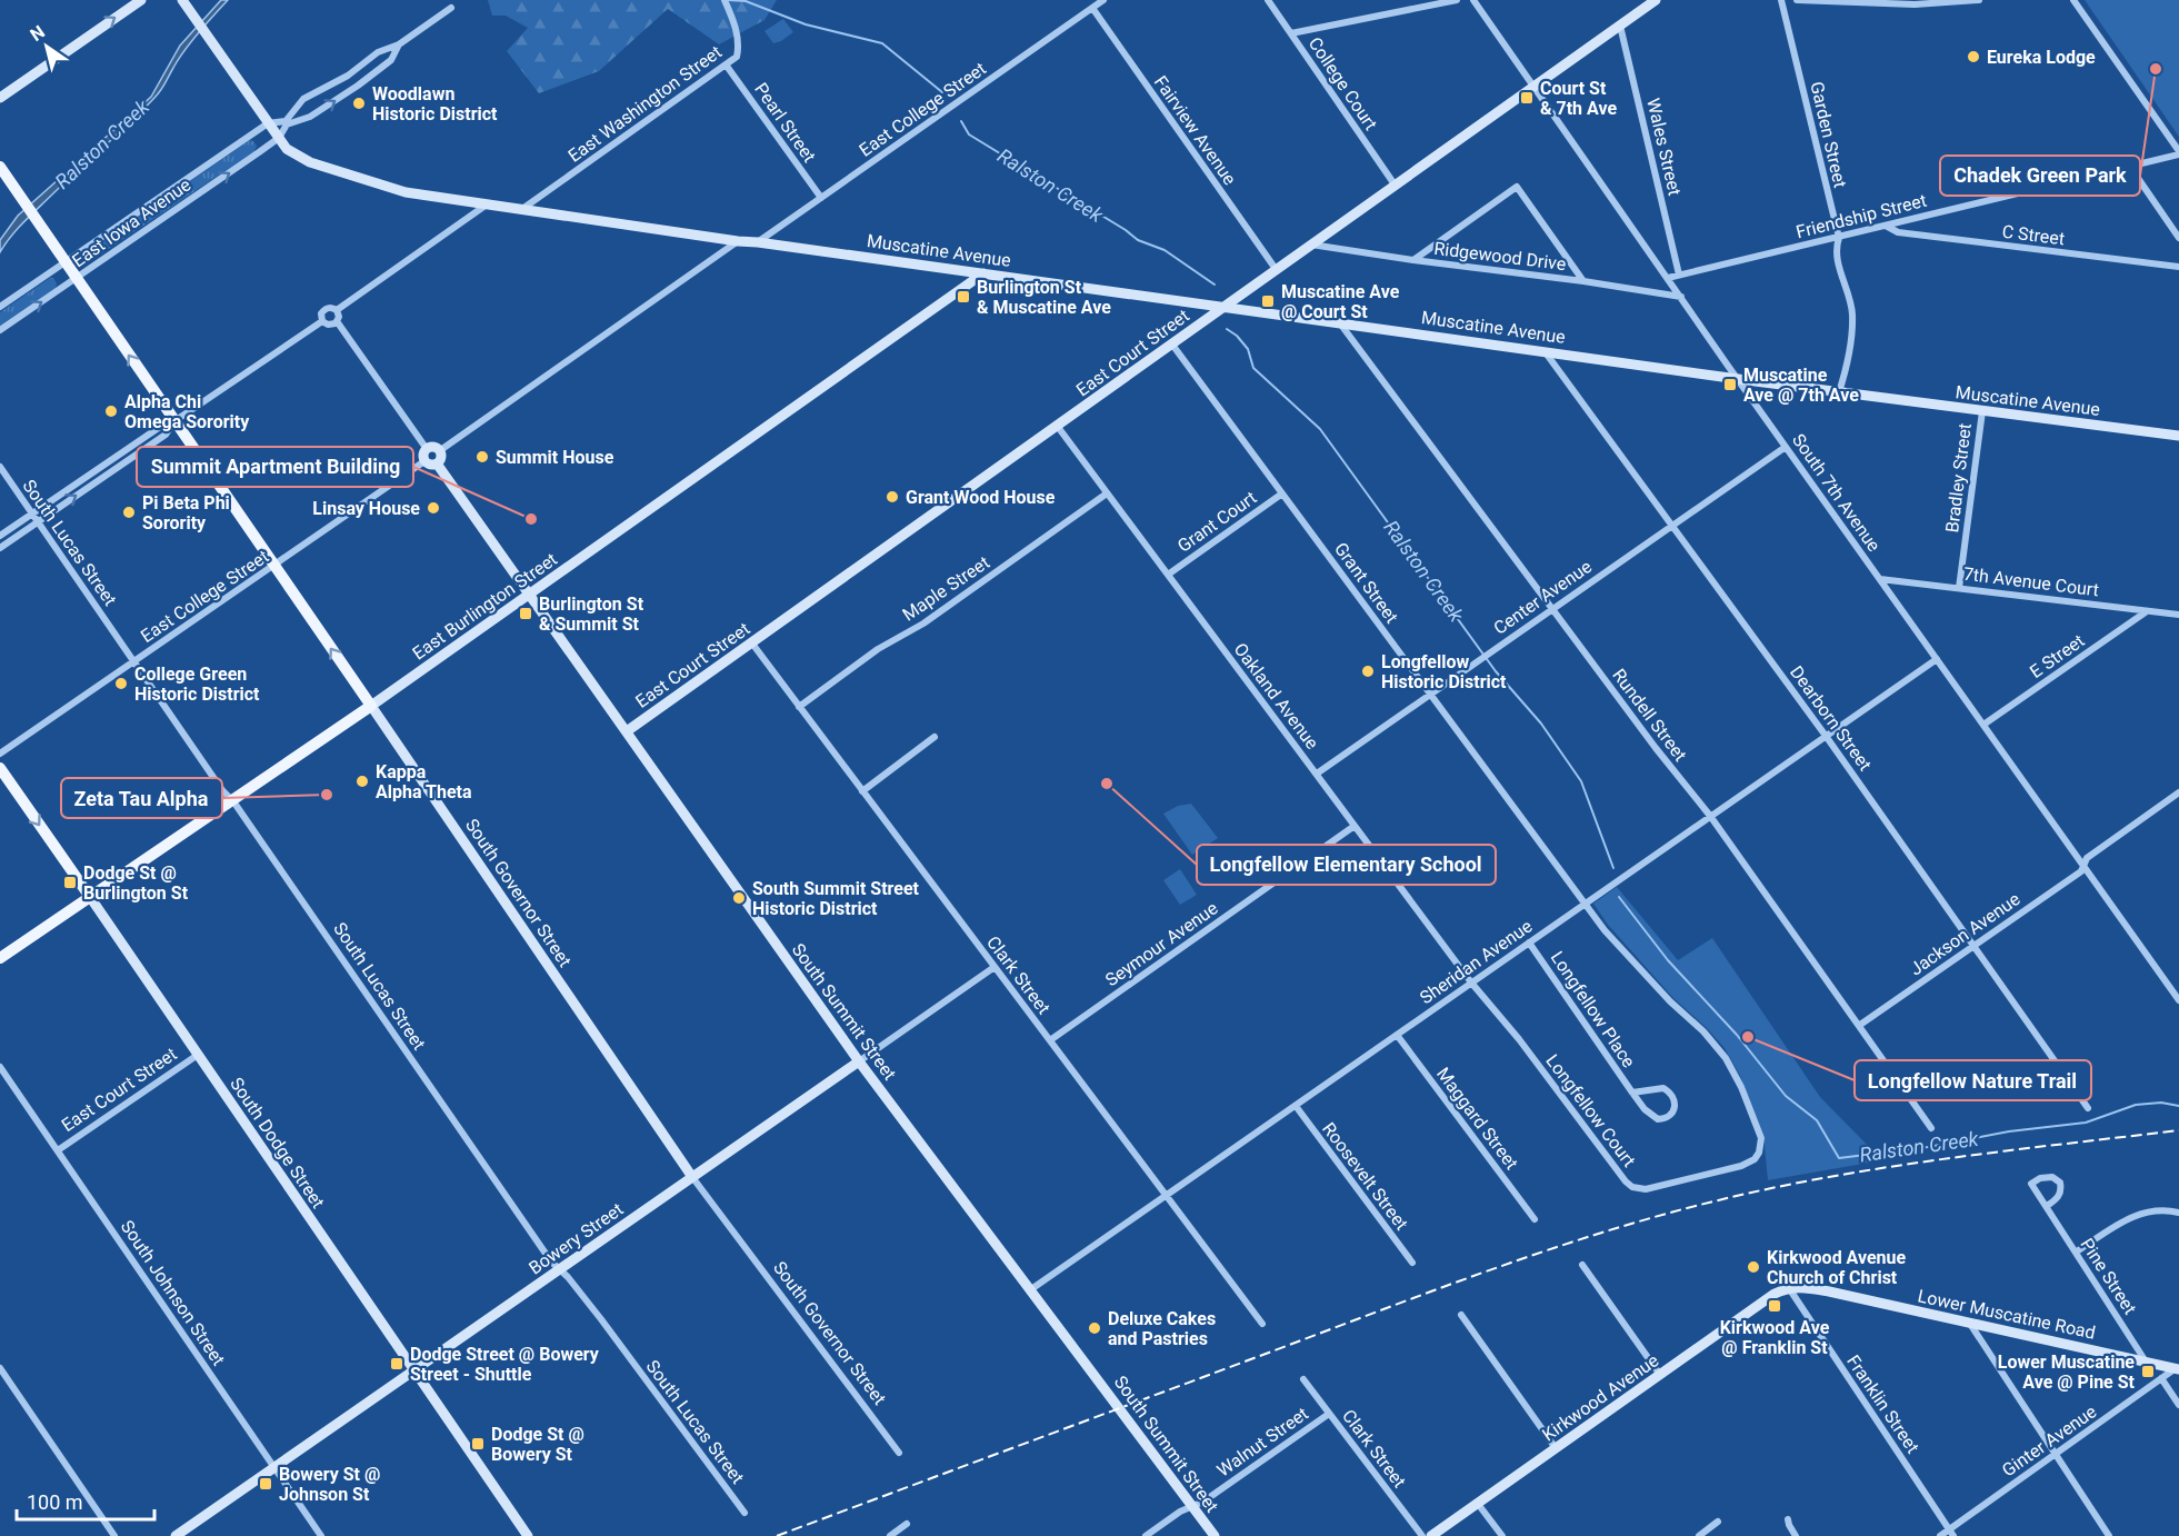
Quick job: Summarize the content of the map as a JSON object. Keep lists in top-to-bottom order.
{
  "streets": {
    "main road": ["East Burlington Street", "South Governor Street", "South Dodge Street"],
    "street": [
      "College Court",
      "East Washington Street",
      "East College Street",
      "Pearl Street",
      "Fairview Avenue",
      "Garden Street",
      "Wales Street",
      "Friendship Street",
      "East Iowa Avenue",
      "C Street",
      "Muscatine Avenue",
      "Ridgewood Drive",
      "East Court Street",
      "Bradley Street",
      "South 7th Avenue",
      "Grant Court",
      "South Lucas Street",
      "7th Avenue Court",
      "Grant Street",
      "Maple Street",
      "Center Avenue",
      "E Street",
      "Oakland Avenue",
      "Rundell Street",
      "Dearborn Street",
      "Jackson Avenue",
      "Seymour Avenue",
      "Sheridan Avenue",
      "Clark Street",
      "Longfellow Place",
      "South Summit Street",
      "Longfellow Court",
      "Maggard Street",
      "Roosevelt Street",
      "Bowery Street",
      "Pine Street",
      "South Johnson Street",
      "Lower Muscatine Road",
      "Kirkwood Avenue",
      "Franklin Street",
      "Ginter Avenue",
      "Walnut Street"
    ]
  },
  "crossings": [
    ["College Court", "East Court Street"],
    ["East Washington Street", "Pearl Street"],
    ["East Washington Street", "Muscatine Avenue"],
    ["East College Street", "Pearl Street"],
    ["East College Street", "Fairview Avenue"],
    ["East College Street", "Muscatine Avenue"],
    ["East College Street", "South Lucas Street"],
    ["East College Street", "South Governor Street"],
    ["East College Street", "South Summit Street"],
    ["Fairview Avenue", "East Court Street"],
    ["Garden Street", "Friendship Street"],
    ["Garden Street", "Muscatine Avenue"],
    ["Wales Street", "Friendship Street"],
    ["Wales Street", "East Court Street"],
    ["Friendship Street", "C Street"],
    ["Friendship Street", "South 7th Avenue"],
    ["East Iowa Avenue", "Muscatine Avenue"],
    ["East Iowa Avenue", "South Governor Street"],
    ["Muscatine Avenue", "East Court Street"],
    ["Muscatine Avenue", "Bradley Street"],
    ["Muscatine Avenue", "South 7th Avenue"],
    ["Muscatine Avenue", "East Burlington Street"],
    ["Muscatine Avenue", "Rundell Street"],
    ["Muscatine Avenue", "Dearborn Street"],
    ["Ridgewood Drive", "East Court Street"],
    ["Ridgewood Drive", "South 7th Avenue"],
    ["East Court Street", "South 7th Avenue"],
    ["East Court Street", "Grant Street"],
    ["East Court Street", "Oakland Avenue"],
    ["East Court Street", "Clark Street"],
    ["East Court Street", "South Summit Street"],
    ["East Court Street", "South Dodge Street"],
    ["East Court Street", "South Johnson Street"],
    ["Bradley Street", "7th Avenue Court"],
    ["South 7th Avenue", "7th Avenue Court"],
    ["South 7th Avenue", "Center Avenue"],
    ["South 7th Avenue", "E Street"],
    ["South 7th Avenue", "Jackson Avenue"],
    ["South 7th Avenue", "Sheridan Avenue"],
    ["Grant Court", "Grant Street"],
    ["Grant Court", "Oakland Avenue"],
    ["South Lucas Street", "East Burlington Street"],
    ["South Lucas Street", "Bowery Street"],
    ["7th Avenue Court", "E Street"],
    ["Grant Street", "Center Avenue"],
    ["Grant Street", "Sheridan Avenue"],
    ["Grant Street", "Longfellow Court"],
    ["Maple Street", "Oakland Avenue"],
    ["Maple Street", "Clark Street"],
    ["Center Avenue", "Oakland Avenue"],
    ["Center Avenue", "Rundell Street"],
    ["Center Avenue", "Dearborn Street"],
    ["East Burlington Street", "South Governor Street"],
    ["East Burlington Street", "South Summit Street"],
    ["East Burlington Street", "South Dodge Street"],
    ["Oakland Avenue", "Seymour Avenue"],
    ["Oakland Avenue", "Sheridan Avenue"],
    ["Oakland Avenue", "Longfellow Court"],
    ["Rundell Street", "Jackson Avenue"],
    ["Rundell Street", "Sheridan Avenue"],
    ["Dearborn Street", "Jackson Avenue"],
    ["Dearborn Street", "Sheridan Avenue"],
    ["South Governor Street", "Bowery Street"],
    ["Seymour Avenue", "Clark Street"],
    ["Sheridan Avenue", "Clark Street"],
    ["Sheridan Avenue", "Longfellow Place"],
    ["Sheridan Avenue", "South Summit Street"],
    ["Sheridan Avenue", "Longfellow Court"],
    ["Sheridan Avenue", "Maggard Street"],
    ["Sheridan Avenue", "Roosevelt Street"],
    ["Clark Street", "Bowery Street"],
    ["Clark Street", "Walnut Street"],
    ["South Summit Street", "Bowery Street"],
    ["South Summit Street", "Walnut Street"],
    ["South Dodge Street", "Bowery Street"],
    ["Bowery Street", "South Johnson Street"],
    ["Pine Street", "Lower Muscatine Road"],
    ["Lower Muscatine Road", "Kirkwood Avenue"],
    ["Lower Muscatine Road", "Franklin Street"],
    ["Lower Muscatine Road", "Ginter Avenue"],
    ["Kirkwood Avenue", "Franklin Street"],
    ["Franklin Street", "Ginter Avenue"]
  ],
  "water": ["Ralston Creek"],
  "places": {
    "other": [
      "Eureka Lodge",
      "Chadek Green Park",
      "Woodlawn Historic District",
      "Alpha Chi Omega Sorority",
      "Summit House",
      "Grant Wood House",
      "Linsay House",
      "Pi Beta Phi Sorority",
      "Summit Apartment Building",
      "Longfellow Historic District",
      "College Green Historic District",
      "Kappa Alpha Theta",
      "Longfellow Elementary School",
      "Zeta Tau Alpha",
      "South Summit Street Historic District",
      "Longfellow Nature Trail",
      "Kirkwood Avenue Church of Christ",
      "Deluxe Cakes and Pastries"
    ],
    "transit": [
      "Court St & 7th Ave",
      "Burlington St & Muscatine Ave",
      "Muscatine Ave @ Court St",
      "Muscatine Ave @ 7th Ave",
      "Burlington St & Summit St",
      "Dodge St @ Burlington St",
      "Kirkwood Ave @ Franklin St",
      "Dodge Street @ Bowery Street - Shuttle",
      "Lower Muscatine Ave @ Pine St",
      "Dodge St @ Bowery St",
      "Bowery St @ Johnson St"
    ]
  },
  "scale_bar": "100 m",
  "north": "top left"
}
